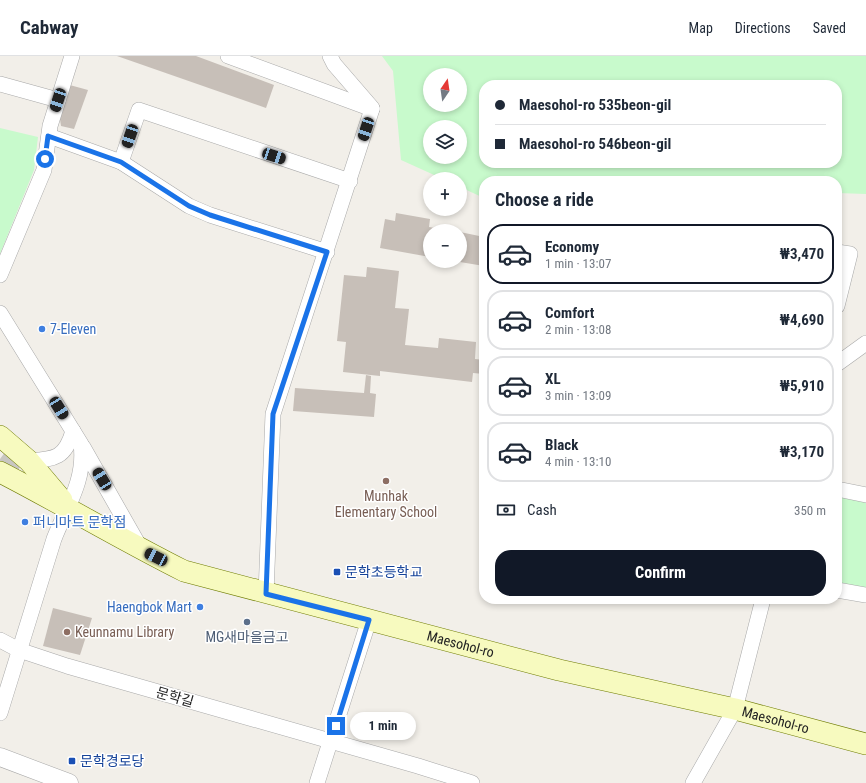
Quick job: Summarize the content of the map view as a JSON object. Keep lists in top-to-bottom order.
{
  "streets": {
    "main road": ["Maesohol-ro"],
    "street": ["문학길"]
  },
  "places": {
    "other": [
      "7-Eleven",
      "Munhak Elementary School",
      "퍼니마트 문학점",
      "Haengbok Mart",
      "MG새마을금고",
      "Keunnamu Library"
    ],
    "transit": ["문학초등학교", "문학경로당"]
  },
  "north": "top",
  "page": {
    "header": "Cabway",
    "nav": ["Map", "Directions", "Saved"],
    "map_buttons": ["+", "−"],
    "banner": ["Maesohol-ro 535beon-gil", "Maesohol-ro 546beon-gil"],
    "heading": "Choose a ride",
    "list": [
      {
        "name": "Economy",
        "note": "1 min · 13:07",
        "value": "₩3,470"
      },
      {
        "name": "Comfort",
        "note": "2 min · 13:08",
        "value": "₩4,690"
      },
      {
        "name": "XL",
        "note": "3 min · 13:09",
        "value": "₩5,910"
      },
      {
        "name": "Black",
        "note": "4 min · 13:10",
        "value": "₩3,170"
      }
    ],
    "pay": ["Cash", "350 m"],
    "buttons": "Confirm",
    "bubble": "1 min"
  }
}
